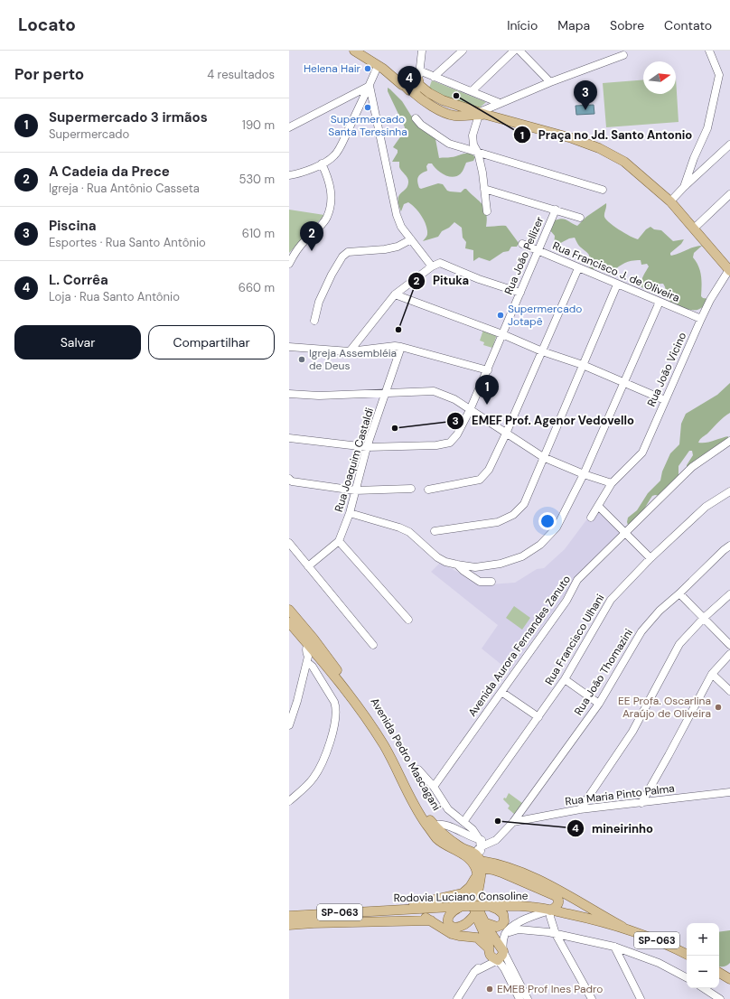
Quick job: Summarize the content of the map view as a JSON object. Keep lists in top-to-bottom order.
{
  "streets": {
    "main road": ["Avenida Pedro Mascagani", "Rodovia Luciano Consoline", "SP-063"],
    "street": [
      "Rua João Pellizer",
      "Rua Francisco J. de Oliveira",
      "Rua João Vicino",
      "Rua Joaquim Castaldi",
      "Rua Francisco Ulhani",
      "Avenida Aurora Fernandes Zanuto",
      "Rua João Thomazini",
      "Rua Maria Pinto Palma"
    ]
  },
  "crossings": [
    ["Rua João Pellizer", "Rua Francisco J. de Oliveira"],
    ["Rua João Pellizer", "Rua Joaquim Castaldi"],
    ["Rua Francisco J. de Oliveira", "Rua João Vicino"],
    ["Rua João Thomazini", "Avenida Pedro Mascagani"],
    ["Rua João Thomazini", "Rua Maria Pinto Palma"],
    ["Avenida Pedro Mascagani", "Rodovia Luciano Consoline"]
  ],
  "places": [
    "Helena Hair",
    "Praça no Jd. Santo Antonio",
    "Supermercado Santa Teresinha",
    "Supermercado Jotapê",
    "Pituka",
    "Igreja Assembléia de Deus",
    "EMEF Prof. Agenor Vedovello",
    "EE Profa. Oscarlina Araújo de Oliveira",
    "mineirinho",
    "EMEB Prof Ines Padro"
  ],
  "north": "right",
  "page": {
    "header": "Locato",
    "nav": [
      "Início",
      "Mapa",
      "Sobre",
      "Contato"
    ],
    "heading": ["Por perto", "4 resultados"],
    "pins": [
      "4",
      "3",
      "2",
      "1"
    ],
    "list": [
      {
        "mark": "1",
        "name": "Supermercado 3 irmãos",
        "note": "Supermercado",
        "value": "190 m"
      },
      {
        "mark": "2",
        "name": "A Cadeia da Prece",
        "note": "Igreja · Rua Antônio Casseta",
        "value": "530 m"
      },
      {
        "mark": "3",
        "name": "Piscina",
        "note": "Esportes · Rua Santo Antônio",
        "value": "610 m"
      },
      {
        "mark": "4",
        "name": "L. Corrêa",
        "note": "Loja · Rua Santo Antônio",
        "value": "660 m"
      }
    ],
    "buttons": ["Salvar", "Compartilhar"],
    "map_buttons": ["+", "−"]
  }
}
